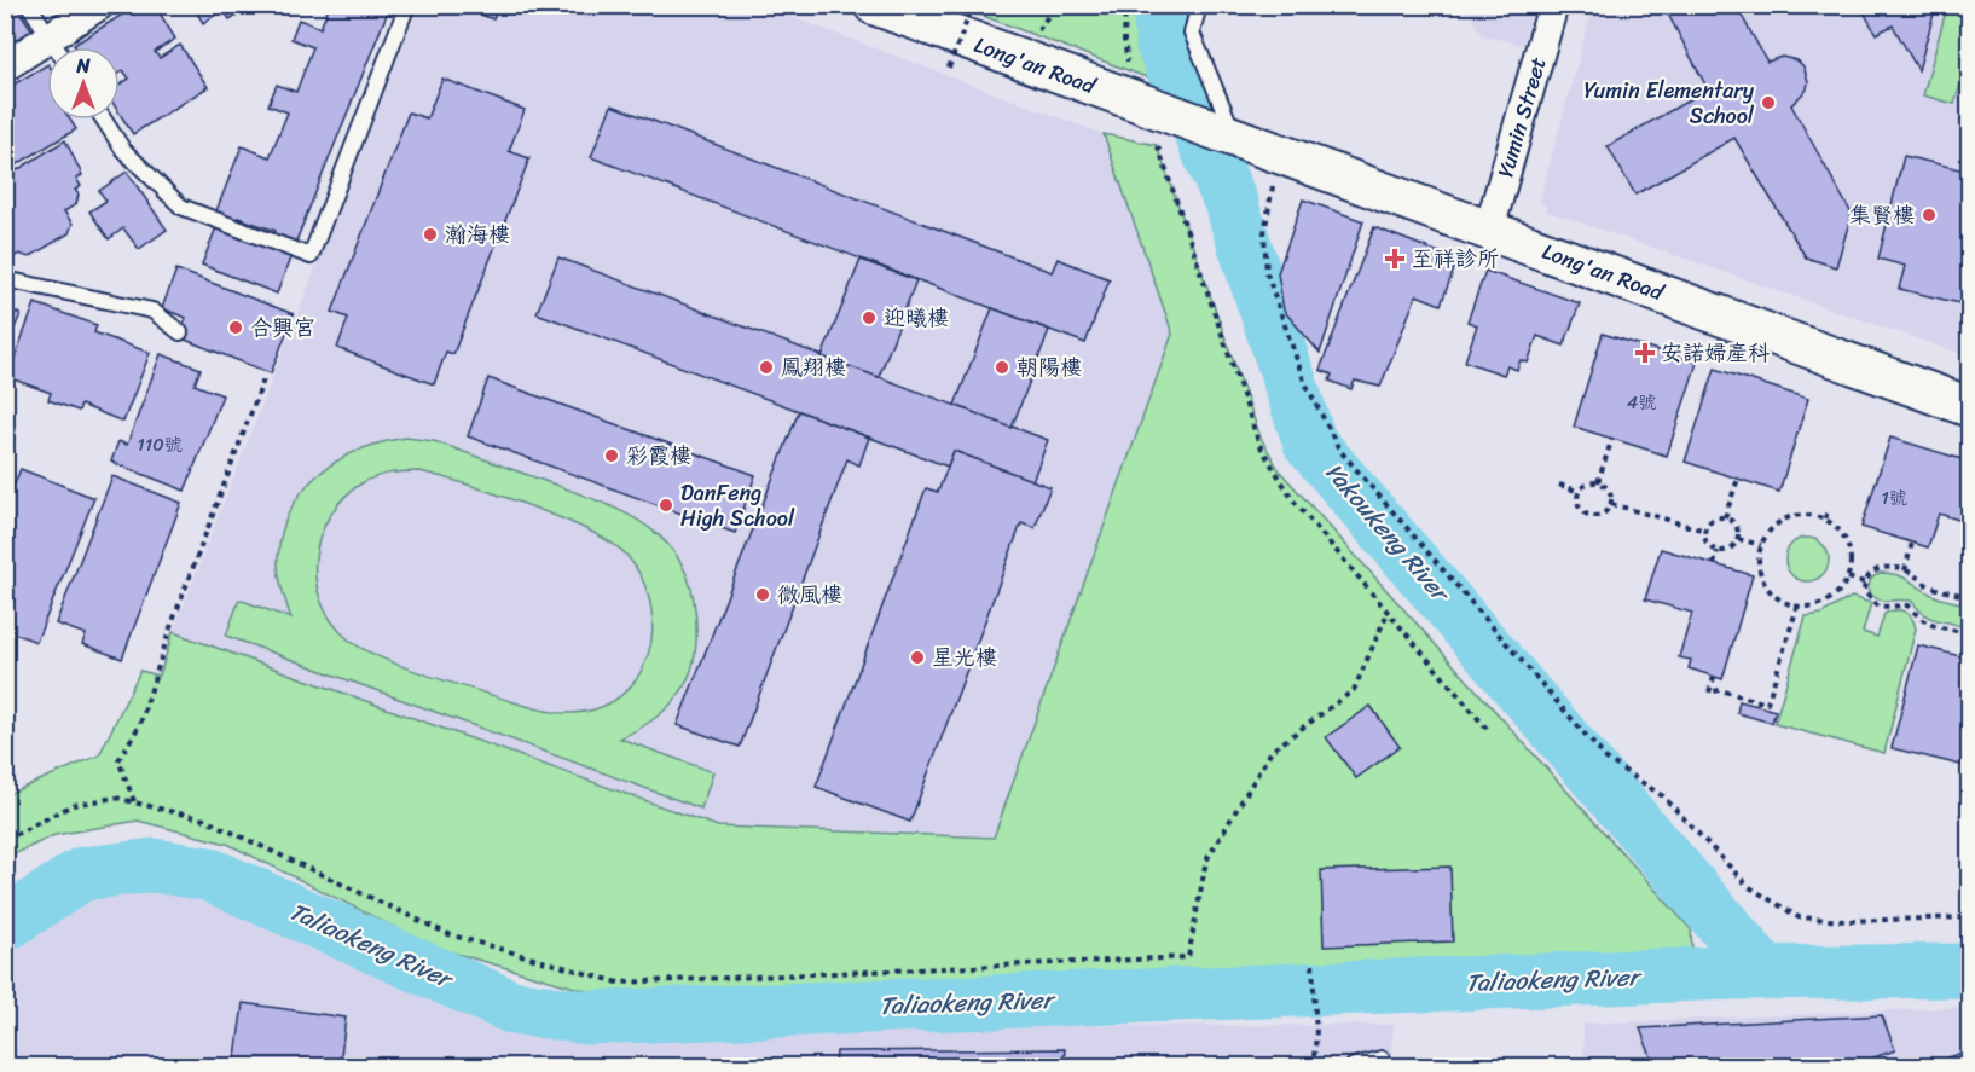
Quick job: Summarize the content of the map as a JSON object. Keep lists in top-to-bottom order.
{
  "streets": {
    "street": ["Long'an Road", "Yumin Street"]
  },
  "crossings": [
    ["Long'an Road", "Yumin Street"]
  ],
  "water": ["Yakoukeng River", "Taliaokeng River"],
  "places": {
    "other": [
      "Yumin Elementary School",
      "集賢樓",
      "瀚海樓",
      "迎曦樓",
      "合興宮",
      "鳳翔樓",
      "朝陽樓",
      "彩霞樓",
      "DanFeng High School",
      "微風樓",
      "星光樓"
    ],
    "health": ["至祥診所", "安諾婦産科"]
  },
  "house_numbers": ["4號", "110號", "1號"],
  "north": "top"
}
